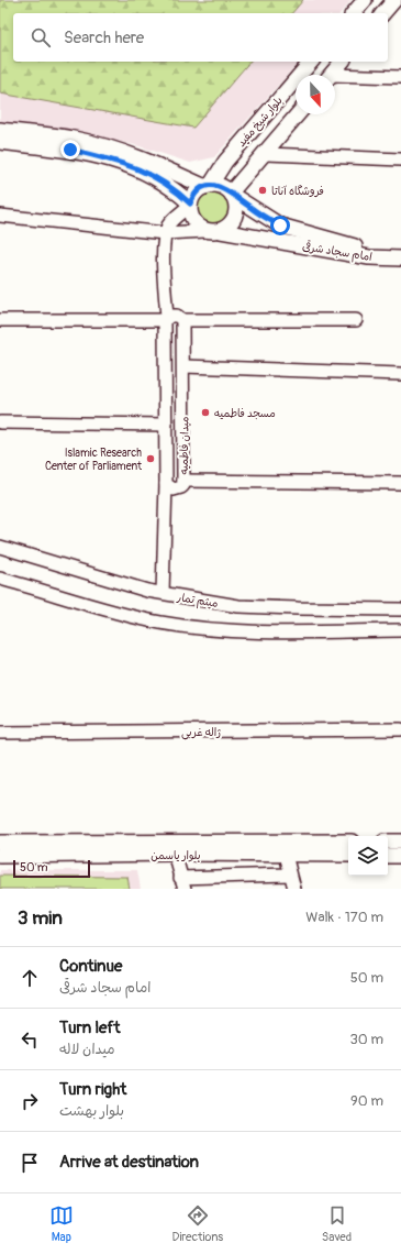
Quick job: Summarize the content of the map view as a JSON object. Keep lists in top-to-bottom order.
{
  "streets": {
    "street": [
      "بلوار شیخ مفید",
      "امام سجاد شرقی",
      "میدان فاطمیه",
      "میثم تمار",
      "ژاله غربی",
      "بلوار یاسمن"
    ]
  },
  "crossings": [
    ["بلوار شیخ مفید", "امام سجاد شرقی"]
  ],
  "places": ["فروشگاه آناتا", "مسجد فاطمیه", "Islamic Research Center of Parliament"],
  "scale_bar": "50 m",
  "north": "bottom",
  "page": {
    "search": "Search here",
    "scale": "50 m",
    "heading": ["3 min", "Walk · 170 m"],
    "list": [
      ["Continue", "امام سجاد شرقی", "50 m"],
      ["Turn left", "میدان لاله", "30 m"],
      ["Turn right", "بلوار بهشت", "90 m"],
      "Arrive at destination"
    ],
    "nav": ["Map", "Directions", "Saved"]
  }
}
